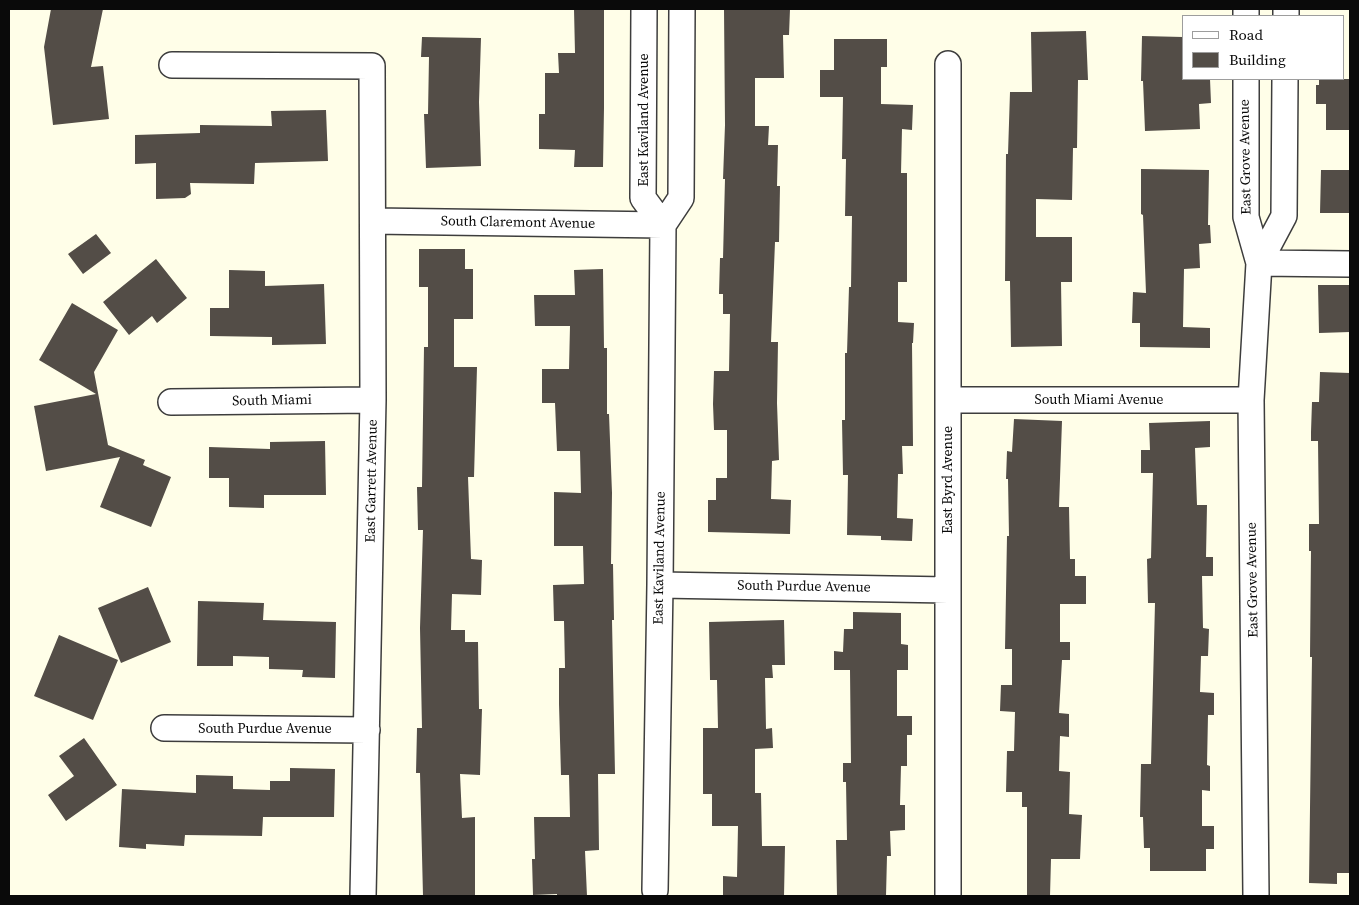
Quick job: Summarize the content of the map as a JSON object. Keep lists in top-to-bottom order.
{
  "streets": {
    "street": [
      "East Kaviland Avenue",
      "East Grove Avenue",
      "South Claremont Avenue",
      "South Miami Avenue",
      "South Miami",
      "East Byrd Avenue",
      "East Garrett Avenue",
      "South Purdue Avenue"
    ]
  },
  "crossings": [
    ["East Kaviland Avenue", "South Claremont Avenue"],
    ["East Kaviland Avenue", "South Purdue Avenue"],
    ["East Grove Avenue", "South Miami Avenue"],
    ["South Claremont Avenue", "East Garrett Avenue"],
    ["South Miami Avenue", "East Byrd Avenue"],
    ["South Miami", "East Garrett Avenue"],
    ["East Byrd Avenue", "South Purdue Avenue"],
    ["East Garrett Avenue", "South Purdue Avenue"]
  ],
  "legend": ["Road", "Building"]
}
